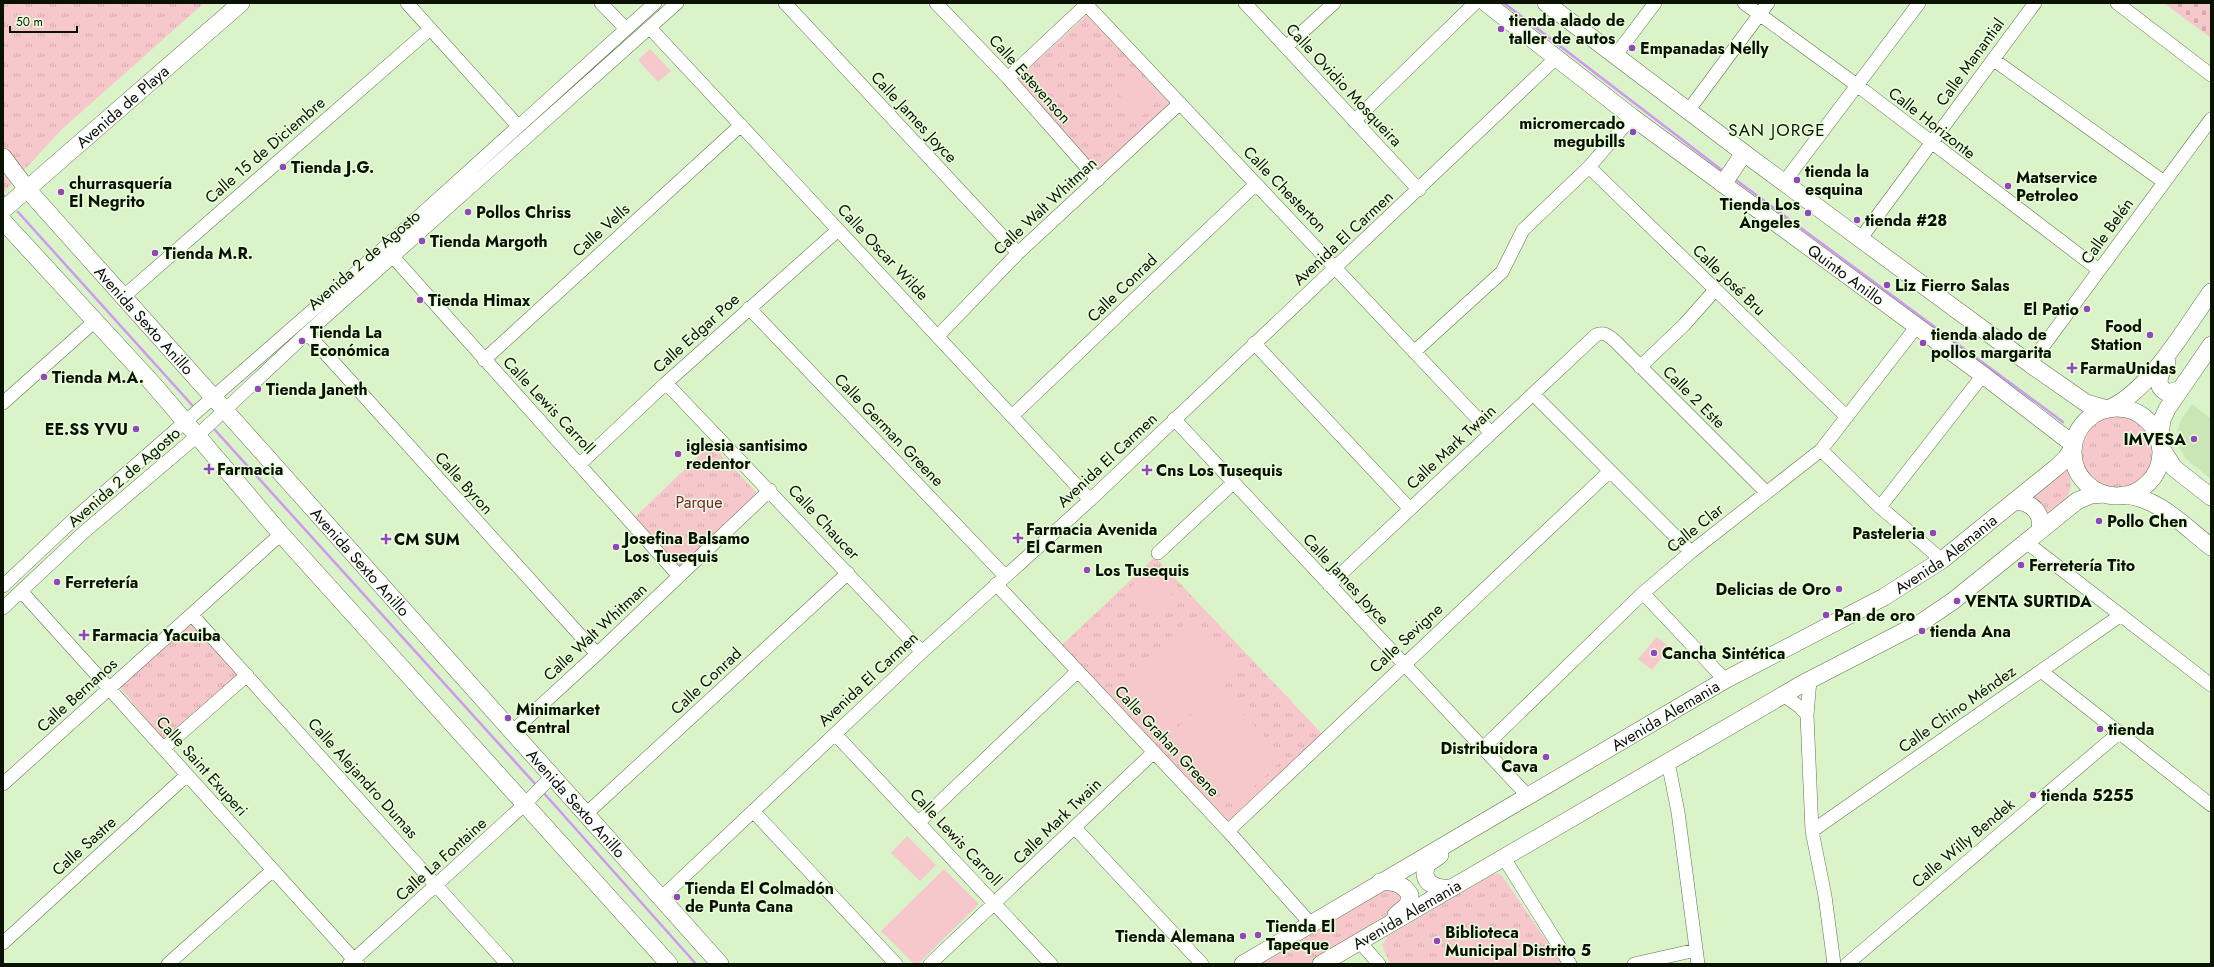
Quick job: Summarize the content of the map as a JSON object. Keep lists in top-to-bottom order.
{
  "streets": {
    "main road": [
      "Avenida de Playa",
      "Quinto Anillo",
      "Avenida Sexto Anillo",
      "Avenida Alemania"
    ],
    "street": [
      "Calle Manantial",
      "Calle Estevenson",
      "Calle Ovidio Mosqueira",
      "Calle James Joyce",
      "Calle Horizonte",
      "Calle 15 de Diciembre",
      "Calle Chesterton",
      "Calle Walt Whitman",
      "Calle Vells",
      "Calle Belén",
      "Avenida El Carmen",
      "Calle Oscar Wilde",
      "Avenida 2 de Agosto",
      "Calle José Bru",
      "Calle Conrad",
      "Calle Edgar Poe",
      "Calle 2 Este",
      "Calle Lewis Carroll",
      "Calle German Greene",
      "Calle Mark Twain",
      "Calle Byron",
      "Calle Chaucer",
      "Calle Clar",
      "Calle Sevigne",
      "Calle Bernanos",
      "Calle Chino Méndez",
      "Calle Grahan Greene",
      "Calle Saint Exuperi",
      "Calle Alejandro Dumas",
      "Calle Willy Bendek",
      "Calle Sastre",
      "Calle La Fontaine"
    ]
  },
  "crossings": [
    ["Calle Manantial", "Calle Horizonte"],
    ["Calle Estevenson", "Calle Walt Whitman"],
    ["Calle Ovidio Mosqueira", "Avenida El Carmen"],
    ["Avenida de Playa", "Avenida Sexto Anillo"],
    ["Calle James Joyce", "Calle Walt Whitman"],
    ["Calle James Joyce", "Avenida El Carmen"],
    ["Calle James Joyce", "Calle Mark Twain"],
    ["Calle James Joyce", "Calle Clar"],
    ["Calle James Joyce", "Avenida Alemania"],
    ["Calle James Joyce", "Calle Sevigne"],
    ["Calle Horizonte", "Calle Belén"],
    ["Calle 15 de Diciembre", "Avenida Sexto Anillo"],
    ["Calle Chesterton", "Calle Walt Whitman"],
    ["Calle Chesterton", "Avenida El Carmen"],
    ["Calle Chesterton", "Calle Conrad"],
    ["Calle Chesterton", "Calle Mark Twain"],
    ["Calle Walt Whitman", "Calle Oscar Wilde"],
    ["Calle Walt Whitman", "Avenida Sexto Anillo"],
    ["Calle Walt Whitman", "Calle Lewis Carroll"],
    ["Calle Walt Whitman", "Calle Byron"],
    ["Calle Walt Whitman", "Calle Chaucer"],
    ["Calle Vells", "Calle Oscar Wilde"],
    ["Calle Vells", "Calle Lewis Carroll"],
    ["Avenida El Carmen", "Calle Oscar Wilde"],
    ["Avenida El Carmen", "Quinto Anillo"],
    ["Avenida El Carmen", "Avenida Sexto Anillo"],
    ["Avenida El Carmen", "Calle Lewis Carroll"],
    ["Avenida El Carmen", "Calle German Greene"],
    ["Avenida El Carmen", "Calle Chaucer"],
    ["Avenida El Carmen", "Calle Grahan Greene"],
    ["Calle Oscar Wilde", "Avenida 2 de Agosto"],
    ["Calle Oscar Wilde", "Calle Conrad"],
    ["Calle Oscar Wilde", "Calle Edgar Poe"],
    ["Avenida 2 de Agosto", "Avenida Sexto Anillo"],
    ["Avenida 2 de Agosto", "Calle Lewis Carroll"],
    ["Avenida 2 de Agosto", "Calle Byron"],
    ["Avenida 2 de Agosto", "Calle Saint Exuperi"],
    ["Quinto Anillo", "Calle Clar"],
    ["Quinto Anillo", "Avenida Alemania"],
    ["Calle José Bru", "Calle Clar"],
    ["Calle Conrad", "Avenida Sexto Anillo"],
    ["Calle Conrad", "Calle Chaucer"],
    ["Avenida Sexto Anillo", "Calle La Fontaine"],
    ["Calle Edgar Poe", "Calle Lewis Carroll"],
    ["Calle Edgar Poe", "Calle German Greene"],
    ["Calle Edgar Poe", "Calle Chaucer"],
    ["Calle 2 Este", "Calle Mark Twain"],
    ["Calle 2 Este", "Calle Clar"],
    ["Calle Lewis Carroll", "Calle Mark Twain"],
    ["Calle German Greene", "Calle Grahan Greene"],
    ["Calle Mark Twain", "Calle Grahan Greene"],
    ["Avenida Alemania", "Calle Grahan Greene"],
    ["Calle Sevigne", "Calle Grahan Greene"],
    ["Calle Bernanos", "Calle Saint Exuperi"],
    ["Calle Bernanos", "Calle Alejandro Dumas"],
    ["Calle Saint Exuperi", "Calle Sastre"],
    ["Calle Saint Exuperi", "Calle La Fontaine"],
    ["Calle Alejandro Dumas", "Calle La Fontaine"]
  ],
  "districts": ["SAN JORGE"],
  "parks": ["Parque"],
  "places": {
    "other": [
      "tienda alado de taller de autos",
      "Empanadas Nelly",
      "micromercado megubills",
      "Tienda J.G.",
      "tienda la esquina",
      "Matservice Petroleo",
      "churrasquería El Negrito",
      "Pollos Chriss",
      "Tienda Los Ángeles",
      "tienda #28",
      "Tienda Margoth",
      "Tienda M.R.",
      "Liz Fierro Salas",
      "Tienda Himax",
      "El Patio",
      "Food Station",
      "Tienda La Económica",
      "tienda alado de pollos margarita",
      "Tienda M.A.",
      "Tienda Janeth",
      "EE.SS YVU",
      "IMVESA",
      "iglesia santisimo redentor",
      "Pollo Chen",
      "Pasteleria",
      "Josefina Balsamo Los Tusequis",
      "Ferretería Tito",
      "Los Tusequis",
      "Ferretería",
      "Delicias de Oro",
      "VENTA SURTIDA",
      "Pan de oro",
      "tienda Ana",
      "Cancha Sintética",
      "Minimarket Central",
      "tienda",
      "Distribuidora Cava",
      "tienda 5255",
      "Tienda El Colmadón de Punta Cana",
      "Tienda El Tapeque",
      "Tienda Alemana",
      "Biblioteca Municipal Distrito 5"
    ],
    "health": [
      "FarmaUnidas",
      "Farmacia",
      "Cns Los Tusequis",
      "Farmacia Avenida El Carmen",
      "CM SUM",
      "Farmacia Yacuiba"
    ]
  },
  "scale_bar": "50 m"
}
